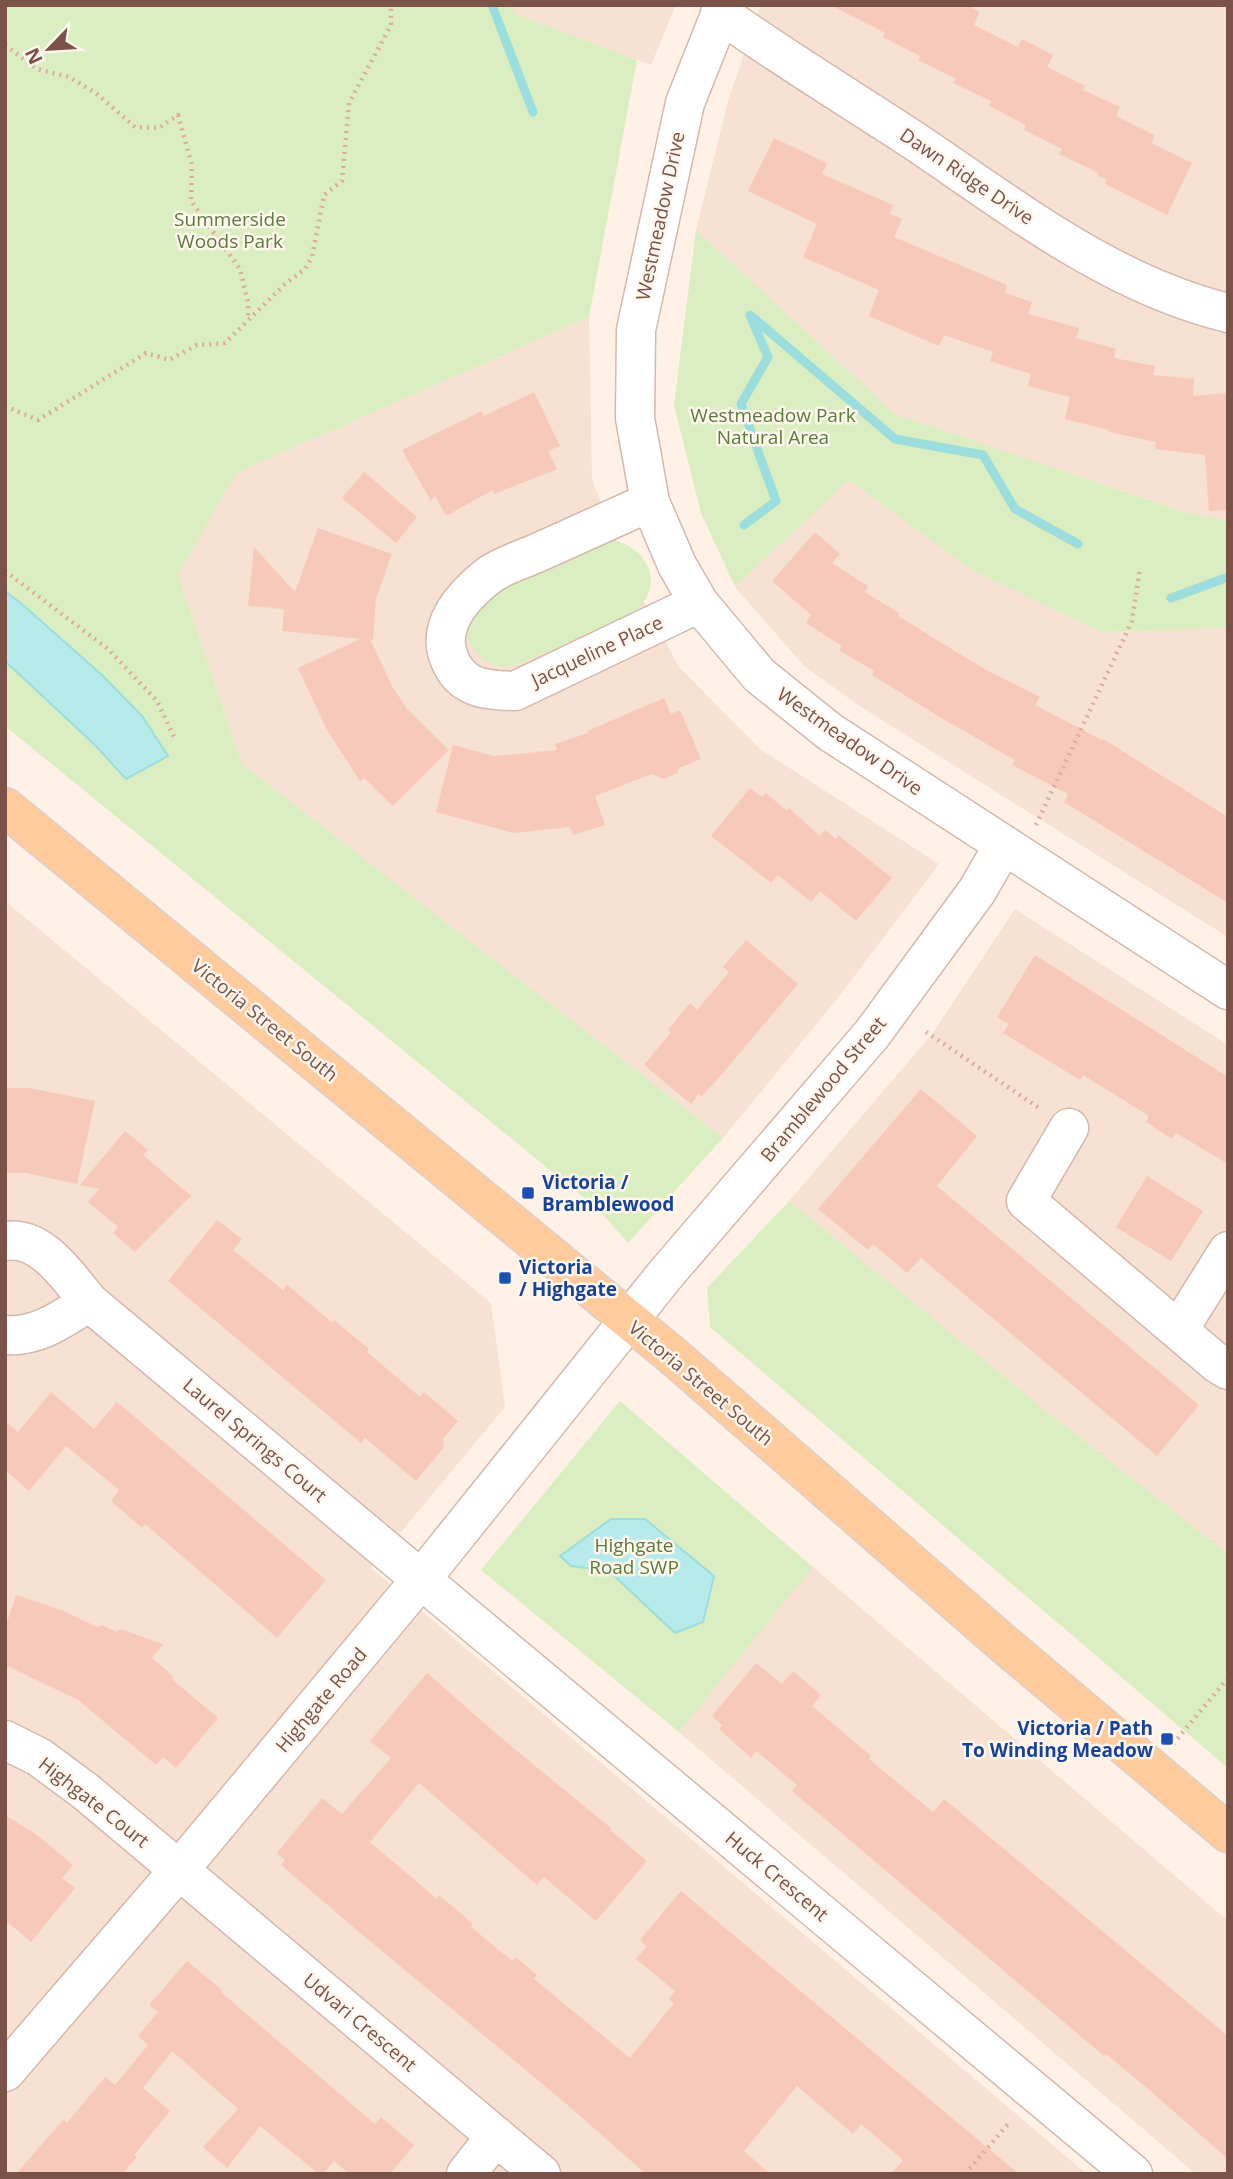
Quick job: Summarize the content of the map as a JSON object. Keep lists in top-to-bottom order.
{
  "streets": {
    "main road": ["Victoria Street South"],
    "street": [
      "Dawn Ridge Drive",
      "Westmeadow Drive",
      "Jacqueline Place",
      "Bramblewood Street",
      "Laurel Springs Court",
      "Highgate Road",
      "Highgate Court",
      "Huck Crescent",
      "Udvari Crescent"
    ]
  },
  "crossings": [
    ["Dawn Ridge Drive", "Westmeadow Drive"],
    ["Westmeadow Drive", "Jacqueline Place"],
    ["Westmeadow Drive", "Bramblewood Street"],
    ["Victoria Street South", "Bramblewood Street"],
    ["Victoria Street South", "Highgate Road"],
    ["Bramblewood Street", "Highgate Road"],
    ["Laurel Springs Court", "Highgate Road"],
    ["Laurel Springs Court", "Huck Crescent"],
    ["Highgate Road", "Highgate Court"],
    ["Highgate Road", "Huck Crescent"],
    ["Highgate Road", "Udvari Crescent"],
    ["Highgate Court", "Udvari Crescent"]
  ],
  "parks": ["Summerside Woods Park", "Westmeadow Park Natural Area", "Highgate Road SWP"],
  "places": {
    "transit": ["Victoria / Bramblewood", "Victoria / Highgate", "Victoria / Path To Winding Meadow"]
  },
  "north": "bottom left"
}
